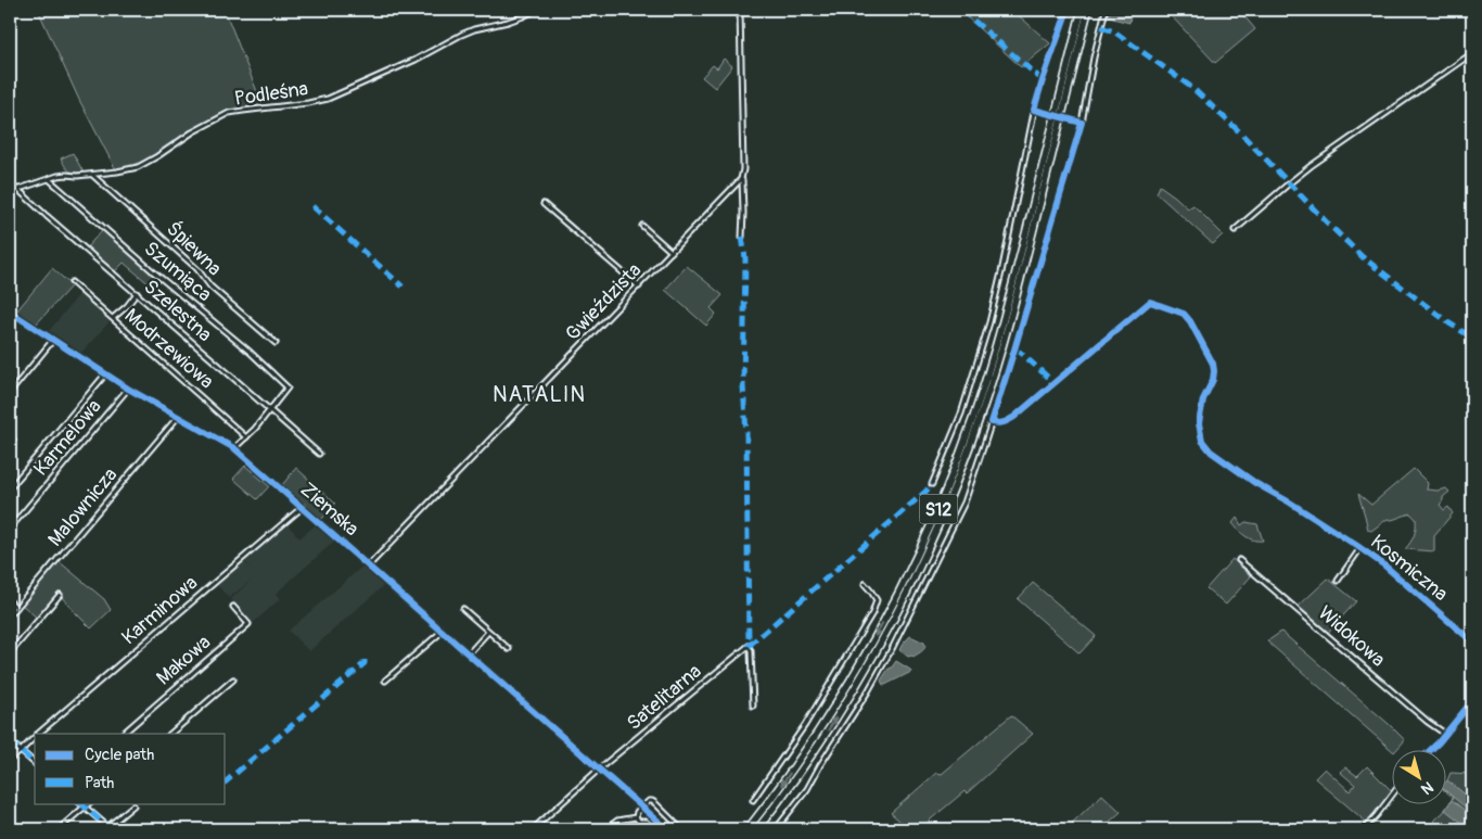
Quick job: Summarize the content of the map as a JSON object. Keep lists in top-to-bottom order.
{
  "streets": {
    "highway": ["S12"],
    "street": [
      "Podleśna",
      "Śpiewna",
      "Szumiąca",
      "Gwieździsta",
      "Szelestna",
      "Modrzewiowa",
      "Karmelowa",
      "Malownicza",
      "Ziemska",
      "Kosmiczna",
      "Karminowa",
      "Widokowa",
      "Makowa",
      "Satelitarna"
    ]
  },
  "crossings": [
    ["Podleśna", "Śpiewna"],
    ["Podleśna", "Szumiąca"],
    ["Podleśna", "Szelestna"],
    ["Szumiąca", "Szelestna"],
    ["Gwieździsta", "Ziemska"],
    ["Karmelowa", "Ziemska"],
    ["Malownicza", "Ziemska"],
    ["Ziemska", "Karminowa"],
    ["Ziemska", "Satelitarna"]
  ],
  "districts": ["NATALIN"],
  "legend": ["Cycle path", "Path"],
  "north": "bottom right"
}
